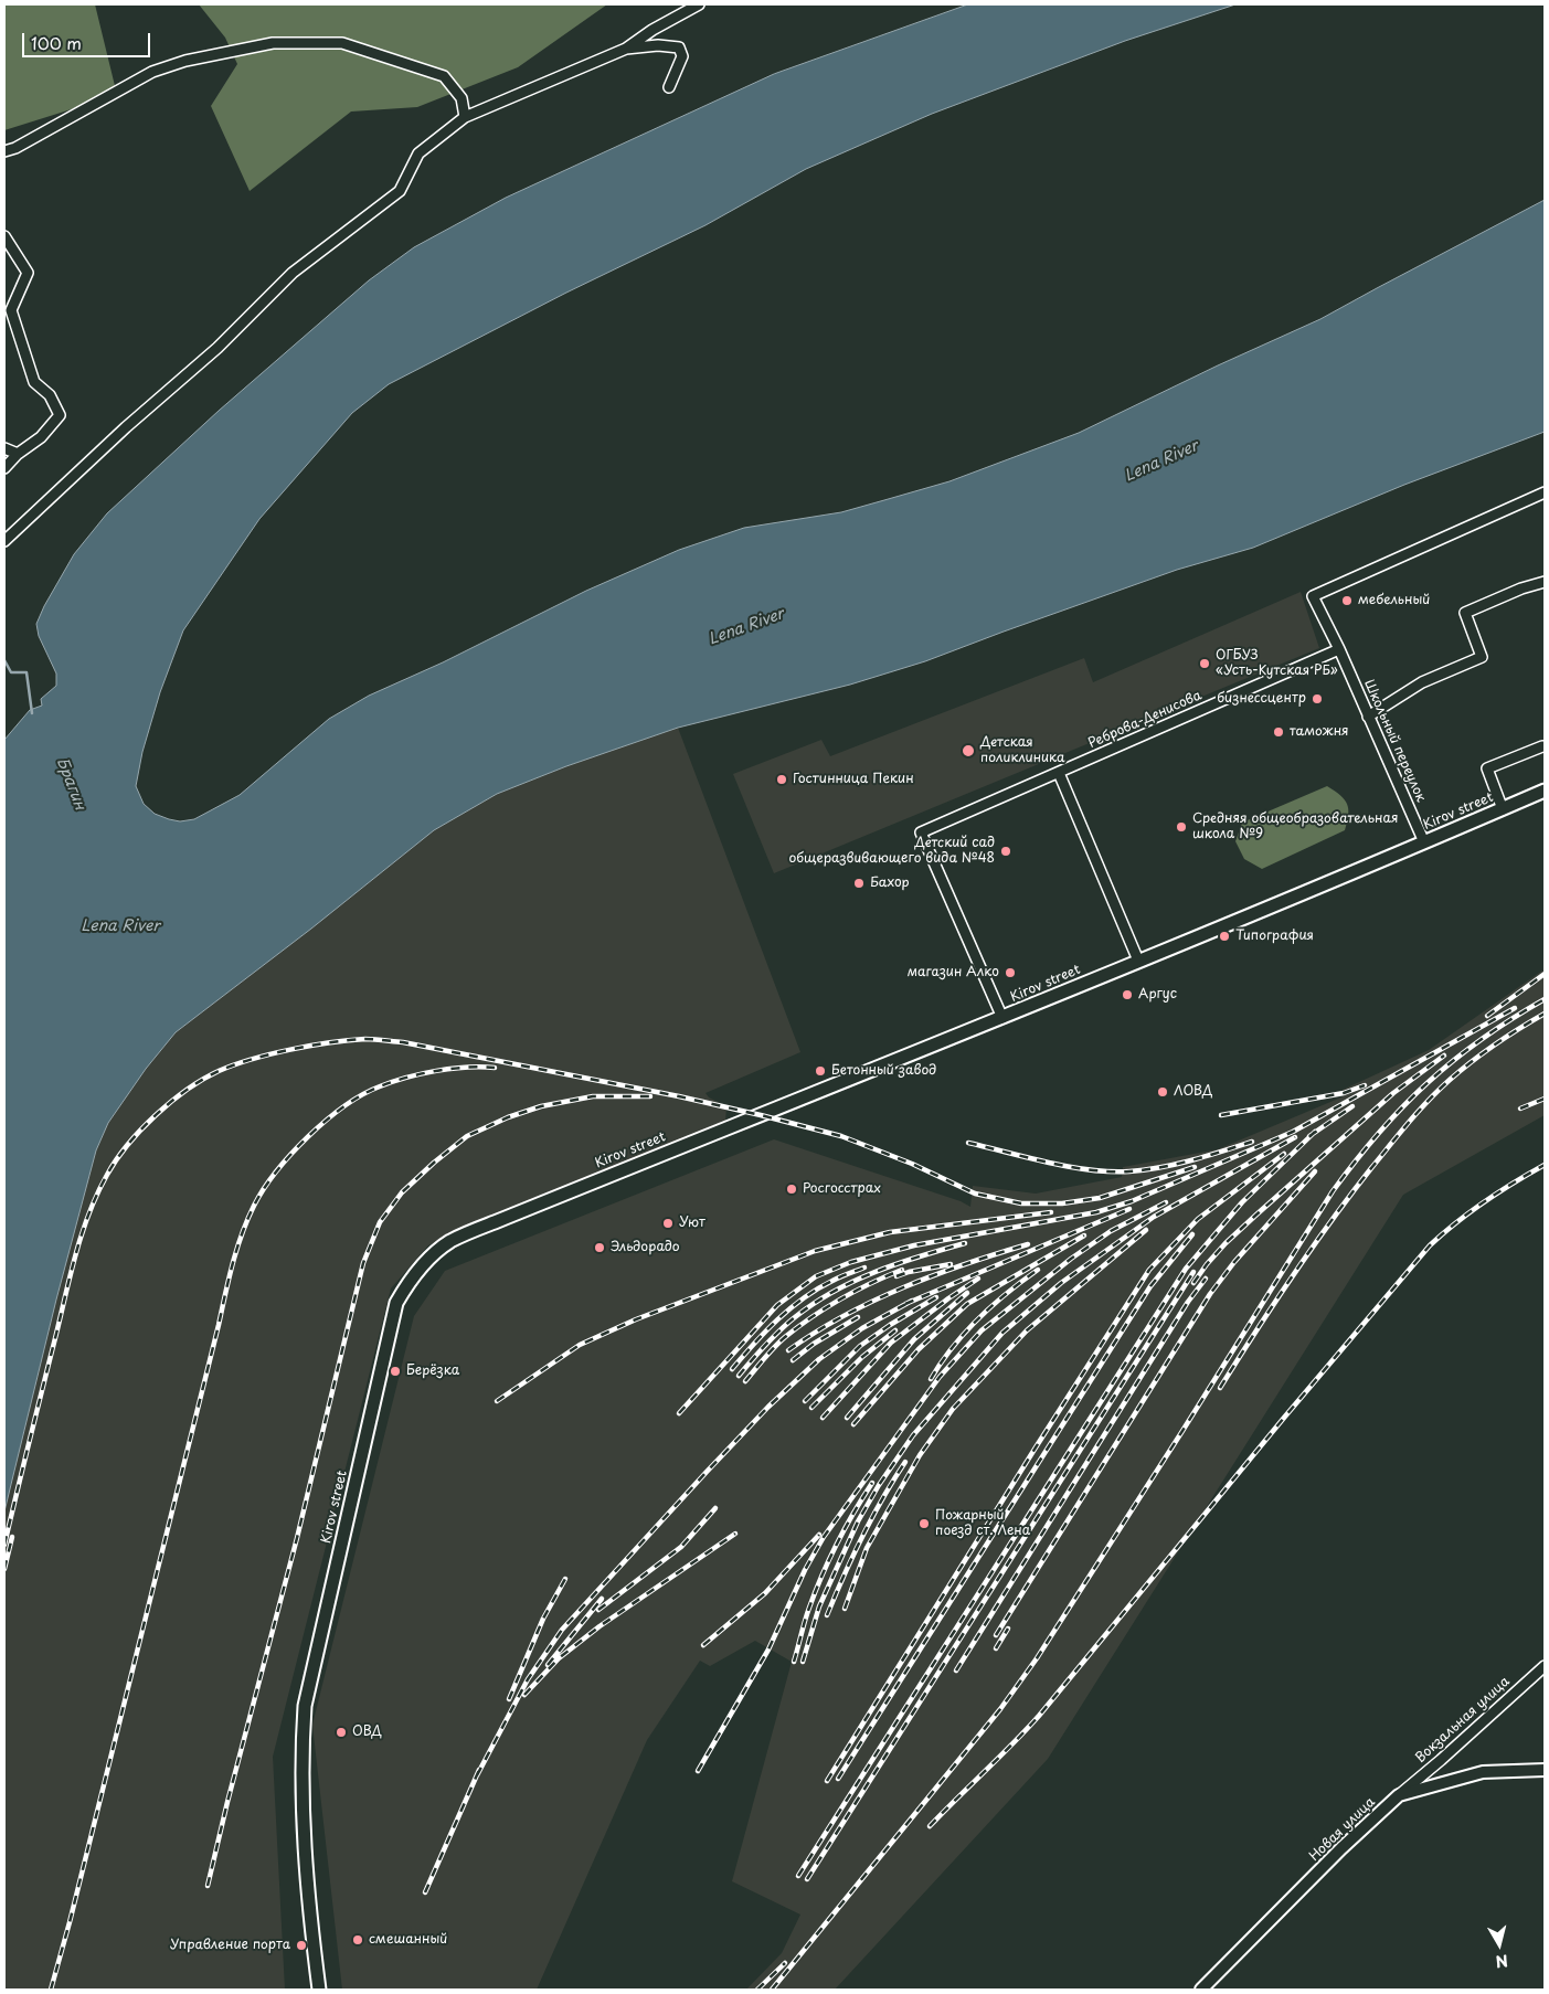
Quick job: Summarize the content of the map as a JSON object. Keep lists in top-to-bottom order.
{
  "streets": {
    "main road": ["Kirov street"],
    "street": [
      "Реброва-Денисова",
      "Школьный переулок",
      "Вокзальная улица",
      "Новая улица"
    ]
  },
  "crossings": [
    ["Реброва-Денисова", "Школьный переулок"],
    ["Реброва-Денисова", "Kirov street"],
    ["Школьный переулок", "Kirov street"],
    ["Вокзальная улица", "Новая улица"]
  ],
  "water": ["Lena River", "Брагин"],
  "places": [
    "мебельный",
    "ОГБУЗ «Усть-Кутская РБ»",
    "бизнессцентр",
    "таможня",
    "Детская поликлиника",
    "Гостинница Пекин",
    "Средняя общеобразовательная школа №9",
    "Детский сад общеразвивающего вида №48",
    "Бахор",
    "Типография",
    "магазин Алко",
    "Аргус",
    "Бетонный завод",
    "ЛОВД",
    "Росгосстрах",
    "Уют",
    "Эльдорадо",
    "Берёзка",
    "Пожарный поезд ст. Лена",
    "ОВД",
    "смешанный",
    "Управление порта"
  ],
  "scale_bar": "100 m",
  "north": "bottom"
}
